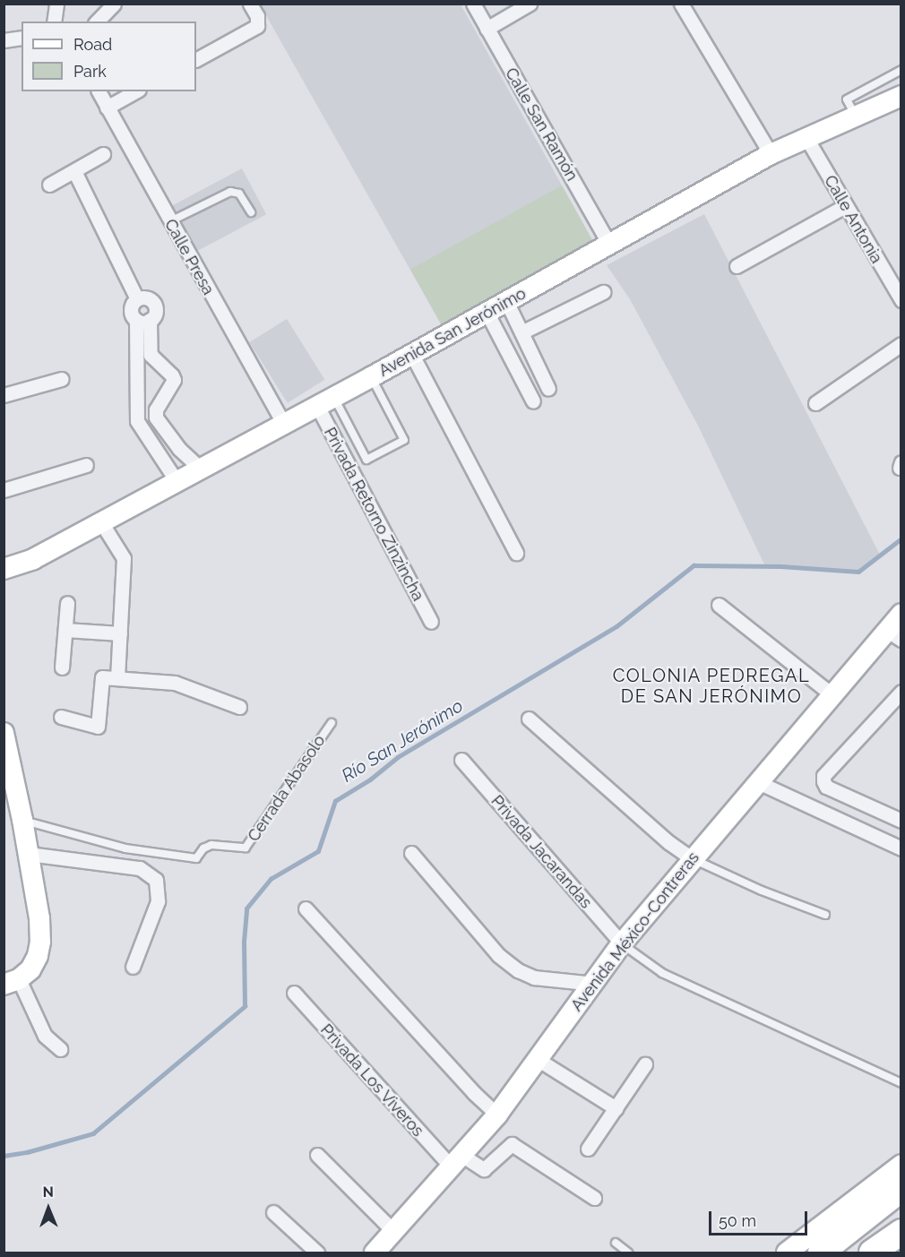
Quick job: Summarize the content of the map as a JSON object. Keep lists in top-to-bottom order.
{
  "streets": {
    "main road": ["Avenida San Jerónimo", "Avenida México-Contreras"],
    "street": [
      "Calle San Ramón",
      "Calle Antonia",
      "Calle Presa",
      "Privada Retorno Zinzincha",
      "Privada Jacarandas",
      "Privada Los Viveros"
    ],
    "lane": ["Cerrada Abasolo"]
  },
  "crossings": [
    ["Calle San Ramón", "Avenida San Jerónimo"],
    ["Calle Antonia", "Avenida San Jerónimo"],
    ["Calle Presa", "Avenida San Jerónimo"],
    ["Avenida San Jerónimo", "Privada Retorno Zinzincha"],
    ["Privada Jacarandas", "Avenida México-Contreras"],
    ["Avenida México-Contreras", "Privada Los Viveros"]
  ],
  "districts": ["COLONIA PEDREGAL DE SAN JERÓNIMO"],
  "water": ["Río San Jerónimo"],
  "legend": ["Road", "Park"],
  "scale_bar": "50 m",
  "north": "top"
}
